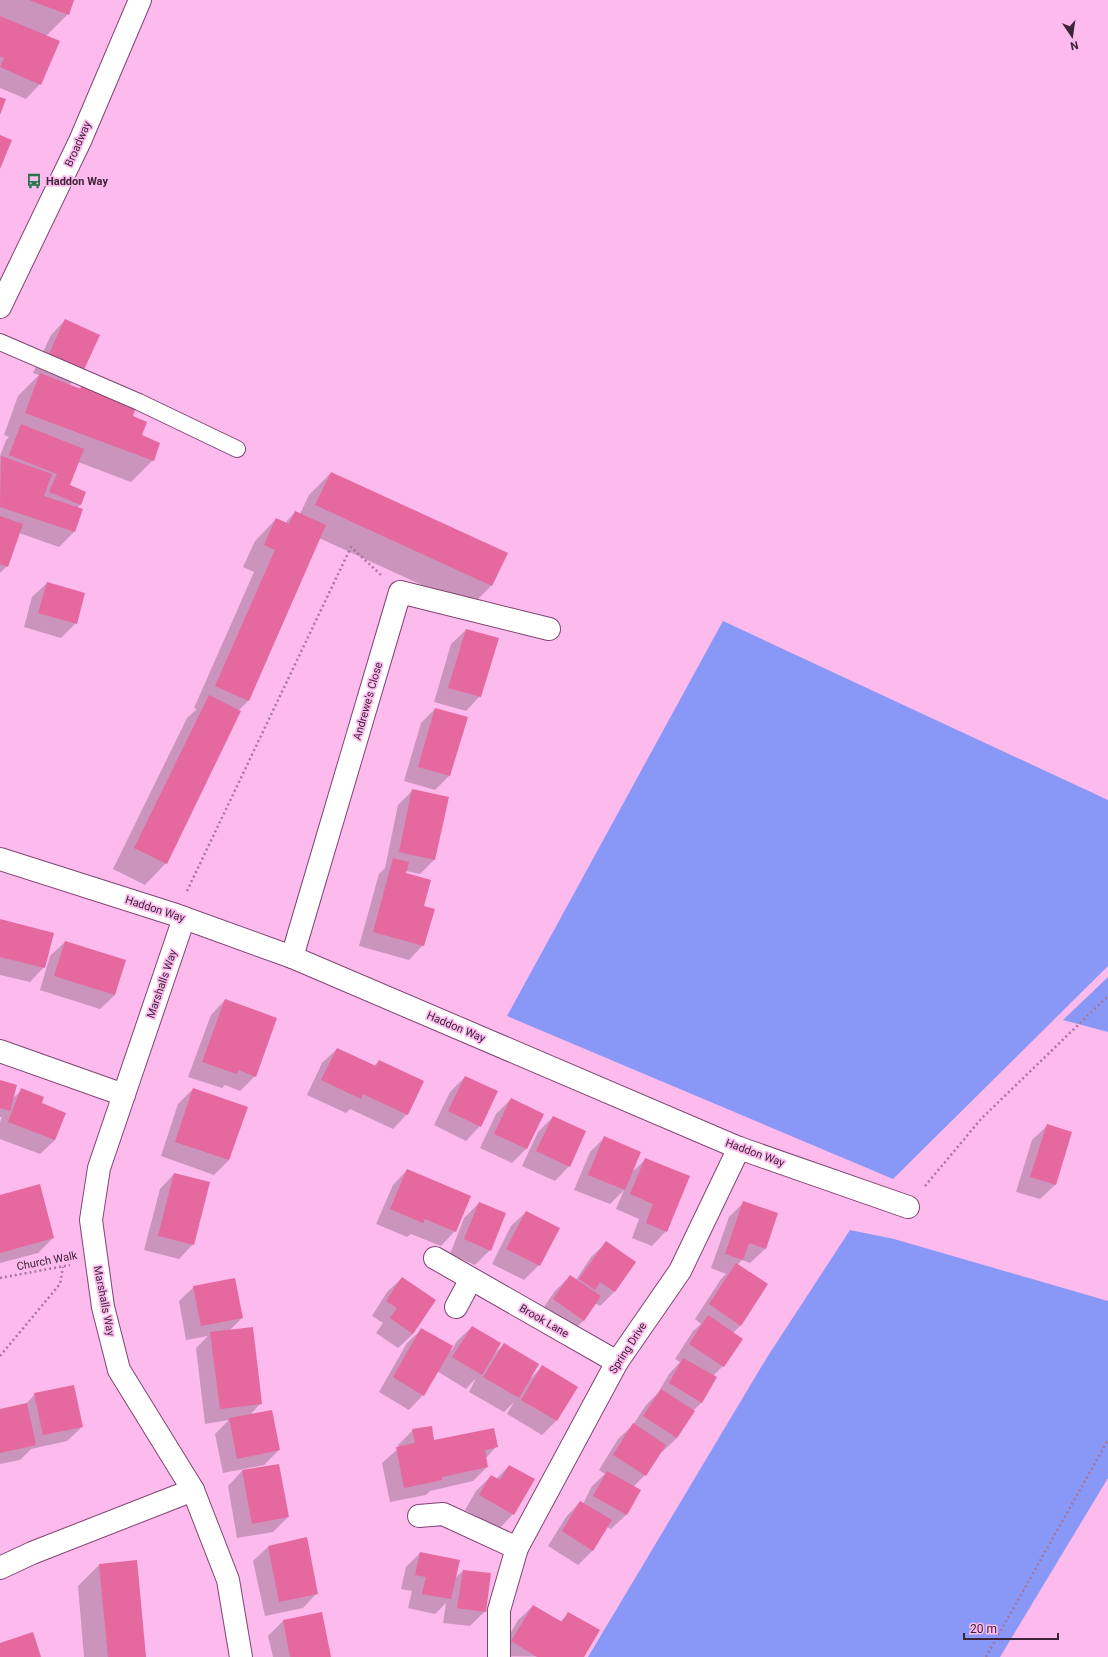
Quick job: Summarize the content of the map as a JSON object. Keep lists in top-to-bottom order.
{
  "streets": {
    "street": [
      "Broadway",
      "Andrewe's Close",
      "Haddon Way",
      "Marshalls Way",
      "Brook Lane",
      "Spring Drive"
    ],
    "path": ["Church Walk"]
  },
  "crossings": [
    ["Andrewe's Close", "Haddon Way"],
    ["Haddon Way", "Marshalls Way"],
    ["Haddon Way", "Spring Drive"],
    ["Marshalls Way", "Church Walk"],
    ["Brook Lane", "Spring Drive"]
  ],
  "places": {
    "bus stop": ["Haddon Way"]
  },
  "scale_bar": "20 m",
  "north": "bottom"
}
